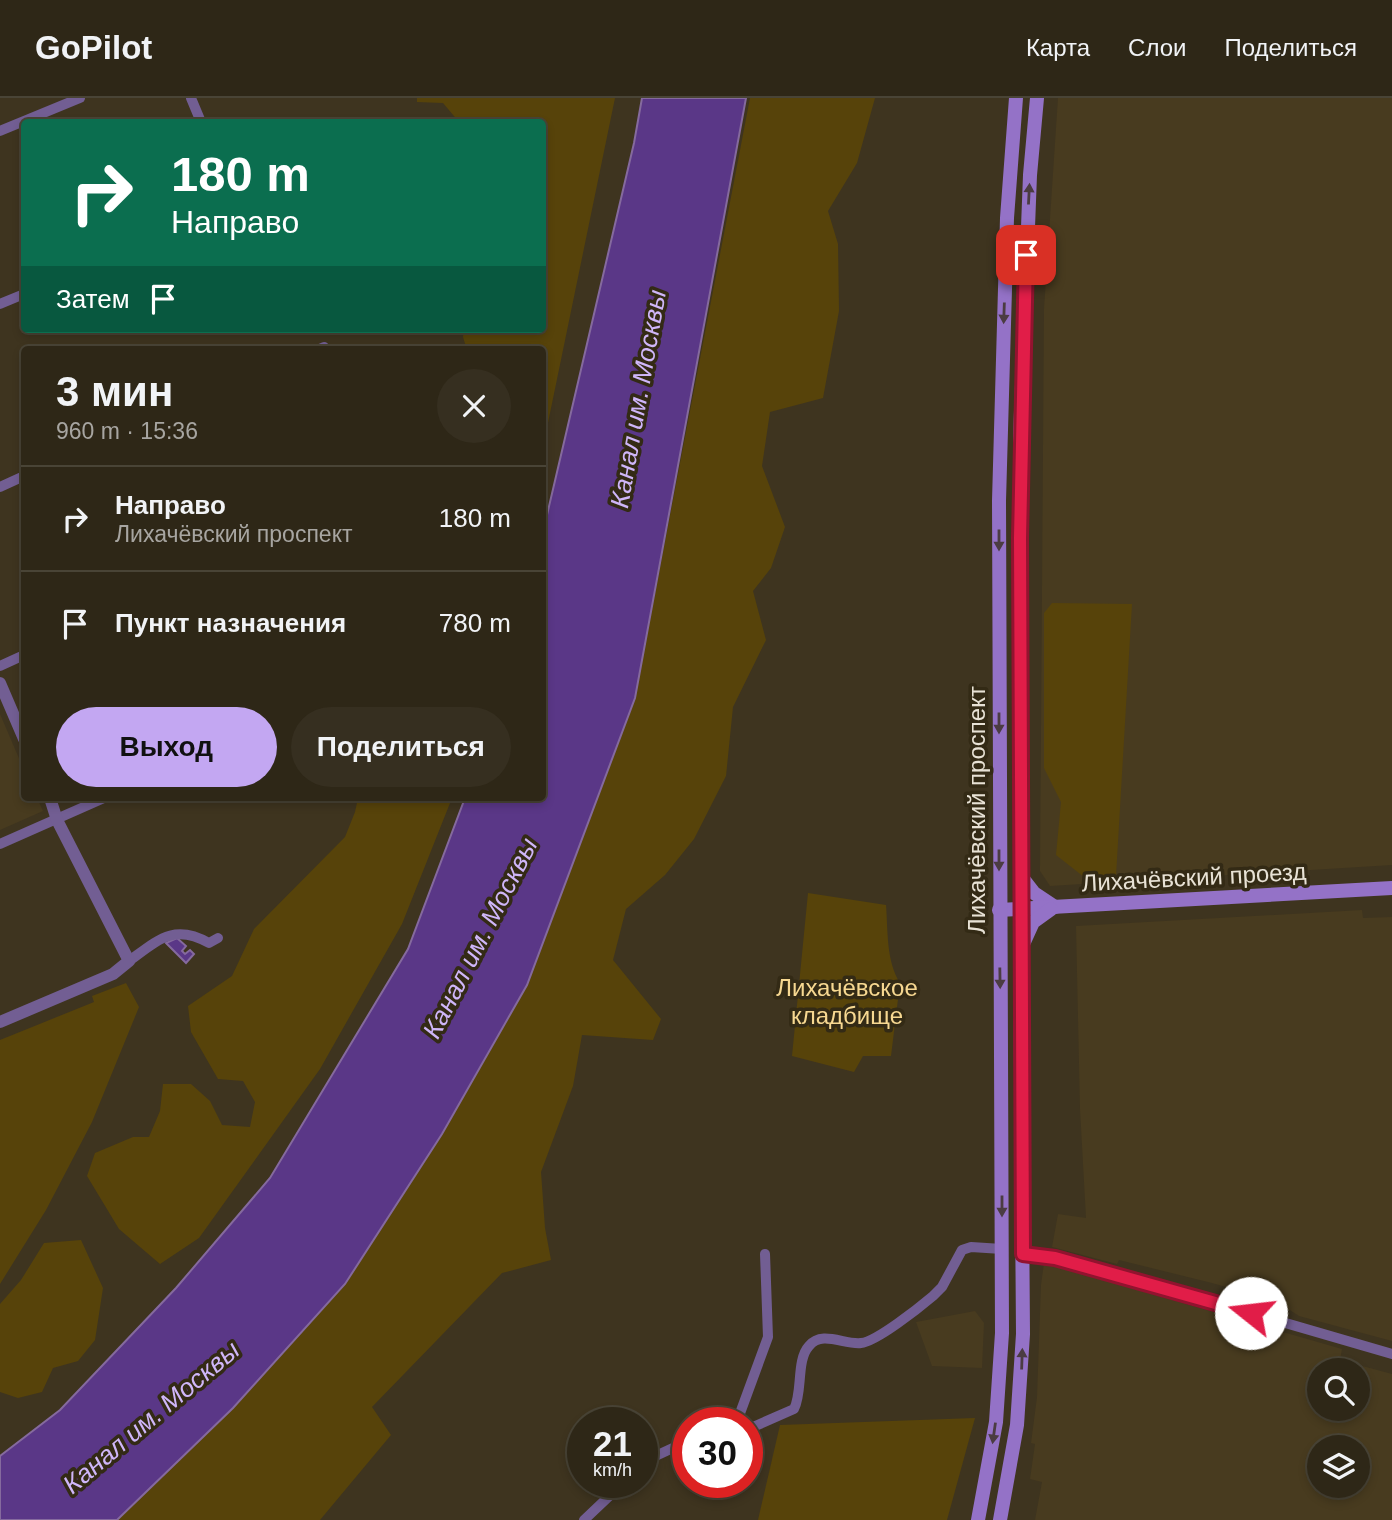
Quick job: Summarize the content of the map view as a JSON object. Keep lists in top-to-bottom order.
{
  "streets": {
    "main road": ["Лихачёвский проспект", "Лихачёвский проезд"]
  },
  "crossings": [
    ["Лихачёвский проспект", "Лихачёвский проезд"]
  ],
  "water": ["Канал им. Москвы"],
  "parks": ["Лихачёвское кладбище"],
  "page": {
    "header": "GoPilot",
    "nav": ["Карта", "Слои", "Поделиться"],
    "turn": ["180 m", "Направо"],
    "then": "Затем",
    "heading": ["3 мин", "960 m · 15:36"],
    "list": [
      {
        "name": "Направо",
        "note": "Лихачёвский проспект",
        "value": "180 m"
      },
      {
        "name": "Пункт назначения",
        "value": "780 m"
      }
    ],
    "buttons": ["Выход", "Поделиться"],
    "speed": "21 km/h",
    "limit": "30"
  }
}
